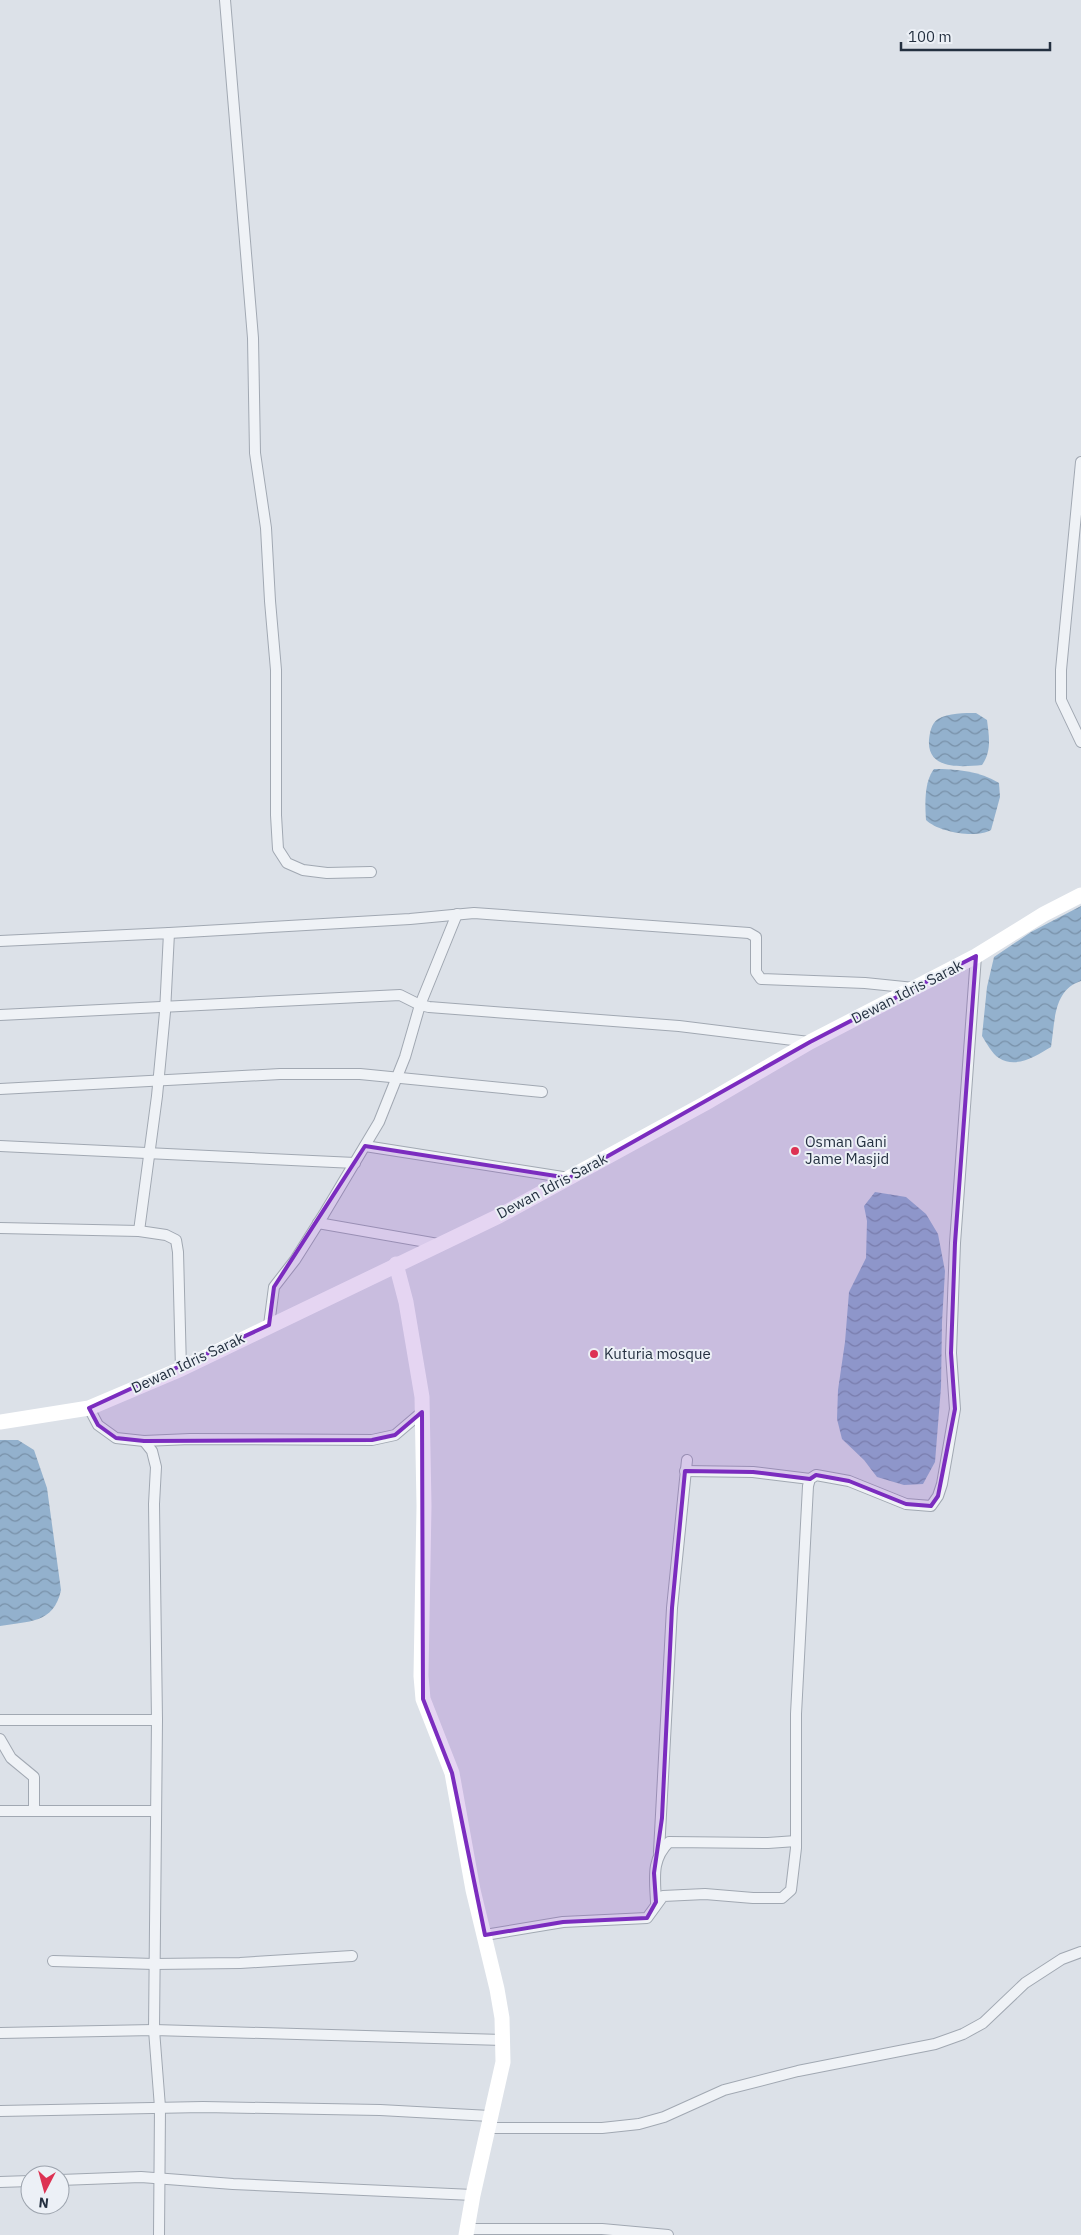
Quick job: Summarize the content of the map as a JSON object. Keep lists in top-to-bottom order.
{
  "streets": {
    "main road": ["Dewan Idris Sarak"]
  },
  "places": ["Osman Gani Jame Masjid", "Kuturia mosque"],
  "scale_bar": "100 m",
  "north": "bottom"
}
